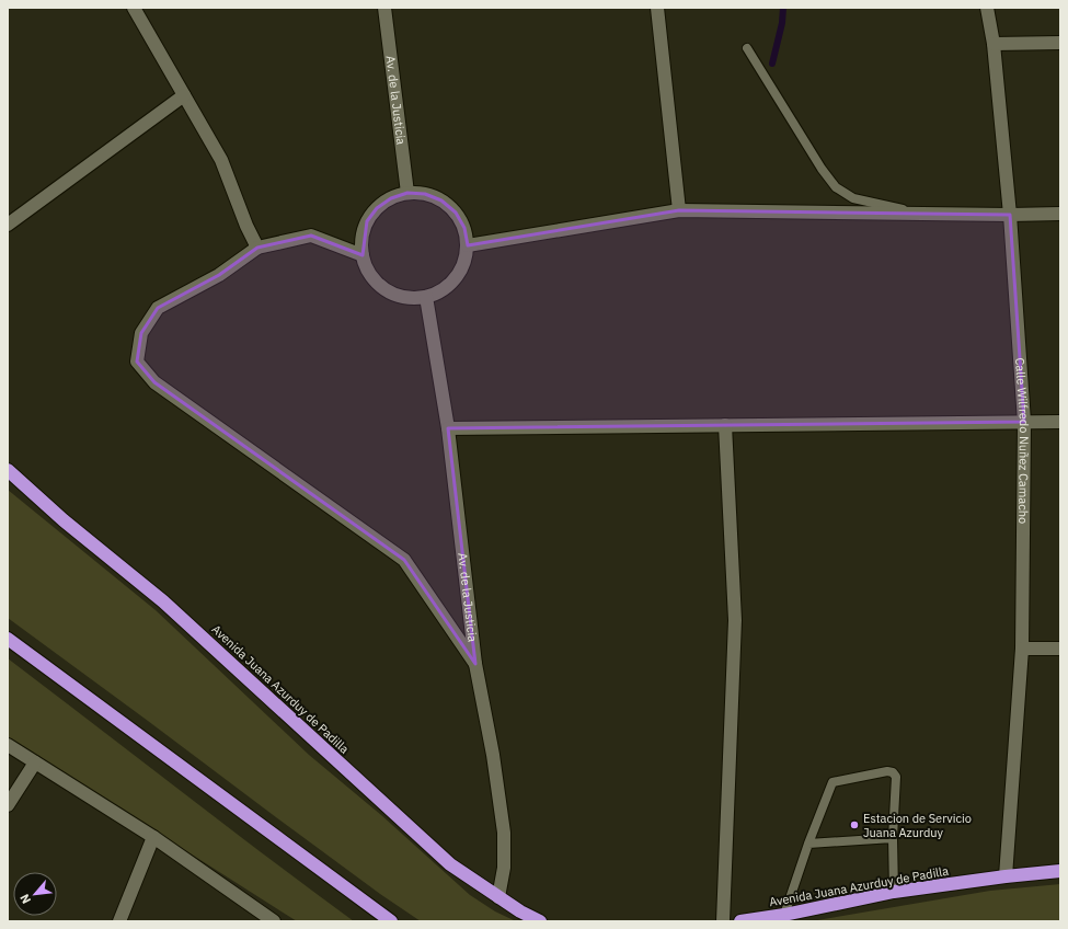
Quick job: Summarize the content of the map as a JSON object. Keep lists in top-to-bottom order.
{
  "streets": {
    "highway": ["Avenida Juana Azurduy de Padilla"],
    "street": ["Av. de la Justicia", "Calle Wilfredo Nuñez Camacho"]
  },
  "crossings": [
    ["Av. de la Justicia", "Avenida Juana Azurduy de Padilla"],
    ["Calle Wilfredo Nuñez Camacho", "Avenida Juana Azurduy de Padilla"]
  ],
  "places": ["Estacion de Servicio Juana Azurduy"],
  "north": "bottom left"
}
